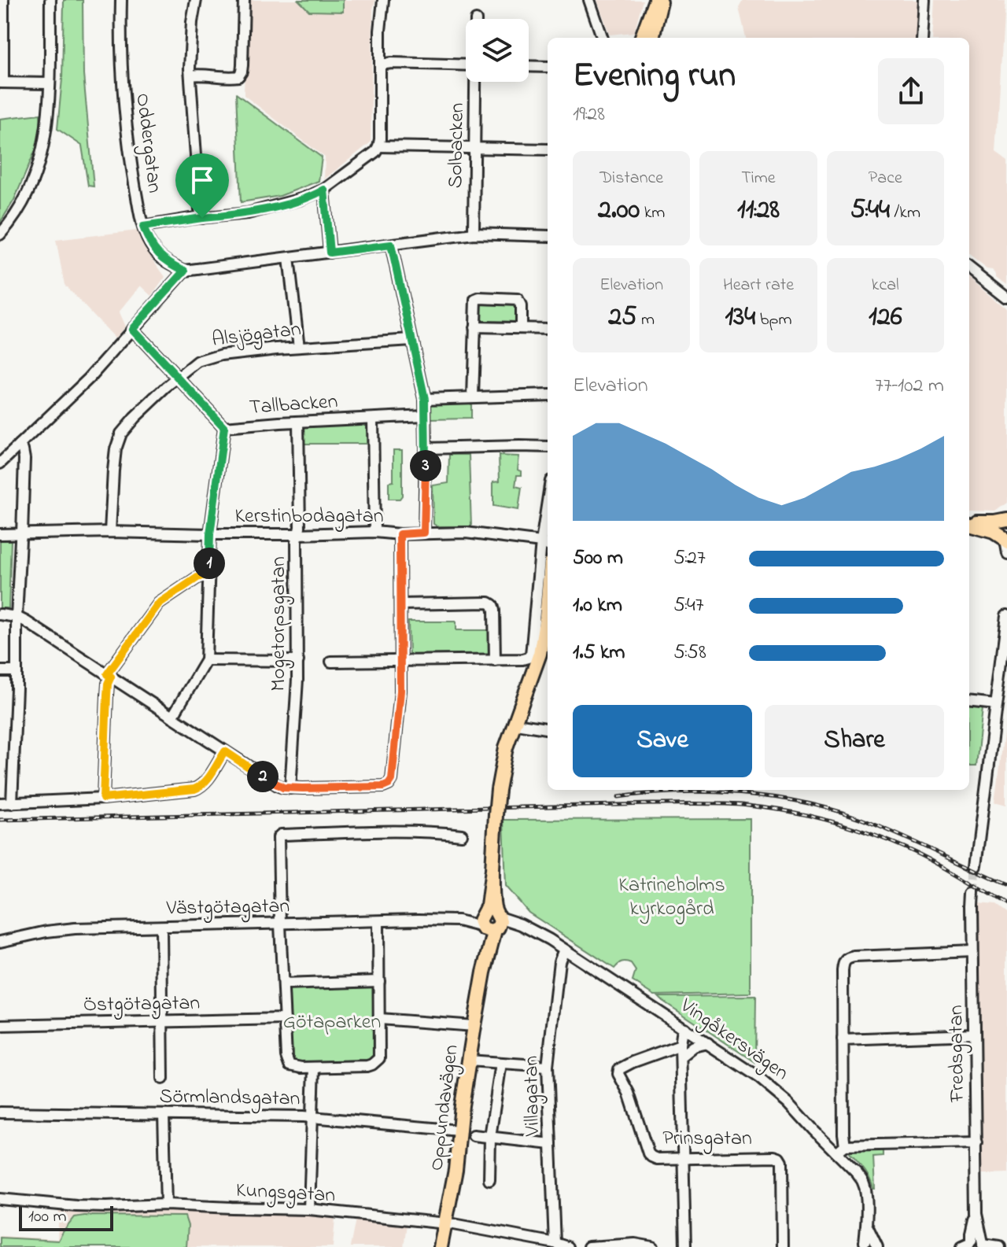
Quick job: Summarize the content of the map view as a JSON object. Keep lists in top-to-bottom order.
{
  "streets": {
    "main road": ["Oppundavägen"],
    "street": [
      "Oddergatan",
      "Solbacken",
      "Alsjögatan",
      "Tallbacken",
      "Kerstinbodagatan",
      "Mogetorpsgatan",
      "Västgötagatan",
      "Östgötagatan",
      "Vingåkersvägen",
      "Fredsgatan",
      "Villagatan",
      "Sörmlandsgatan",
      "Prinsgatan",
      "Kungsgatan"
    ]
  },
  "crossings": [
    ["Alsjögatan", "Tallbacken"],
    ["Alsjögatan", "Kerstinbodagatan"],
    ["Tallbacken", "Mogetorpsgatan"],
    ["Kerstinbodagatan", "Mogetorpsgatan"],
    ["Västgötagatan", "Vingåkersvägen"],
    ["Västgötagatan", "Oppundavägen"],
    ["Vingåkersvägen", "Villagatan"],
    ["Vingåkersvägen", "Oppundavägen"],
    ["Villagatan", "Kungsgatan"],
    ["Sörmlandsgatan", "Oppundavägen"],
    ["Oppundavägen", "Kungsgatan"]
  ],
  "parks": ["Katrineholms kyrkogård", "Götaparken"],
  "scale_bar": "100 m",
  "page": {
    "heading": ["Evening run", "19:28"],
    "stats": [
      ["Distance", "2.00 km"],
      ["Time", "11:28"],
      ["Pace", "5:44 /km"],
      ["Elevation", "25 m"],
      ["Heart rate", "134 bpm"],
      ["kcal", "126"]
    ],
    "chart": ["Elevation", "77–102 m"],
    "pins": ["3", "1", "2"],
    "list": [
      {
        "name": "500 m",
        "note": "5:27"
      },
      {
        "name": "1.0 km",
        "note": "5:47"
      },
      {
        "name": "1.5 km",
        "note": "5:58"
      }
    ],
    "buttons": ["Save", "Share"],
    "scale": "100 m"
  }
}
